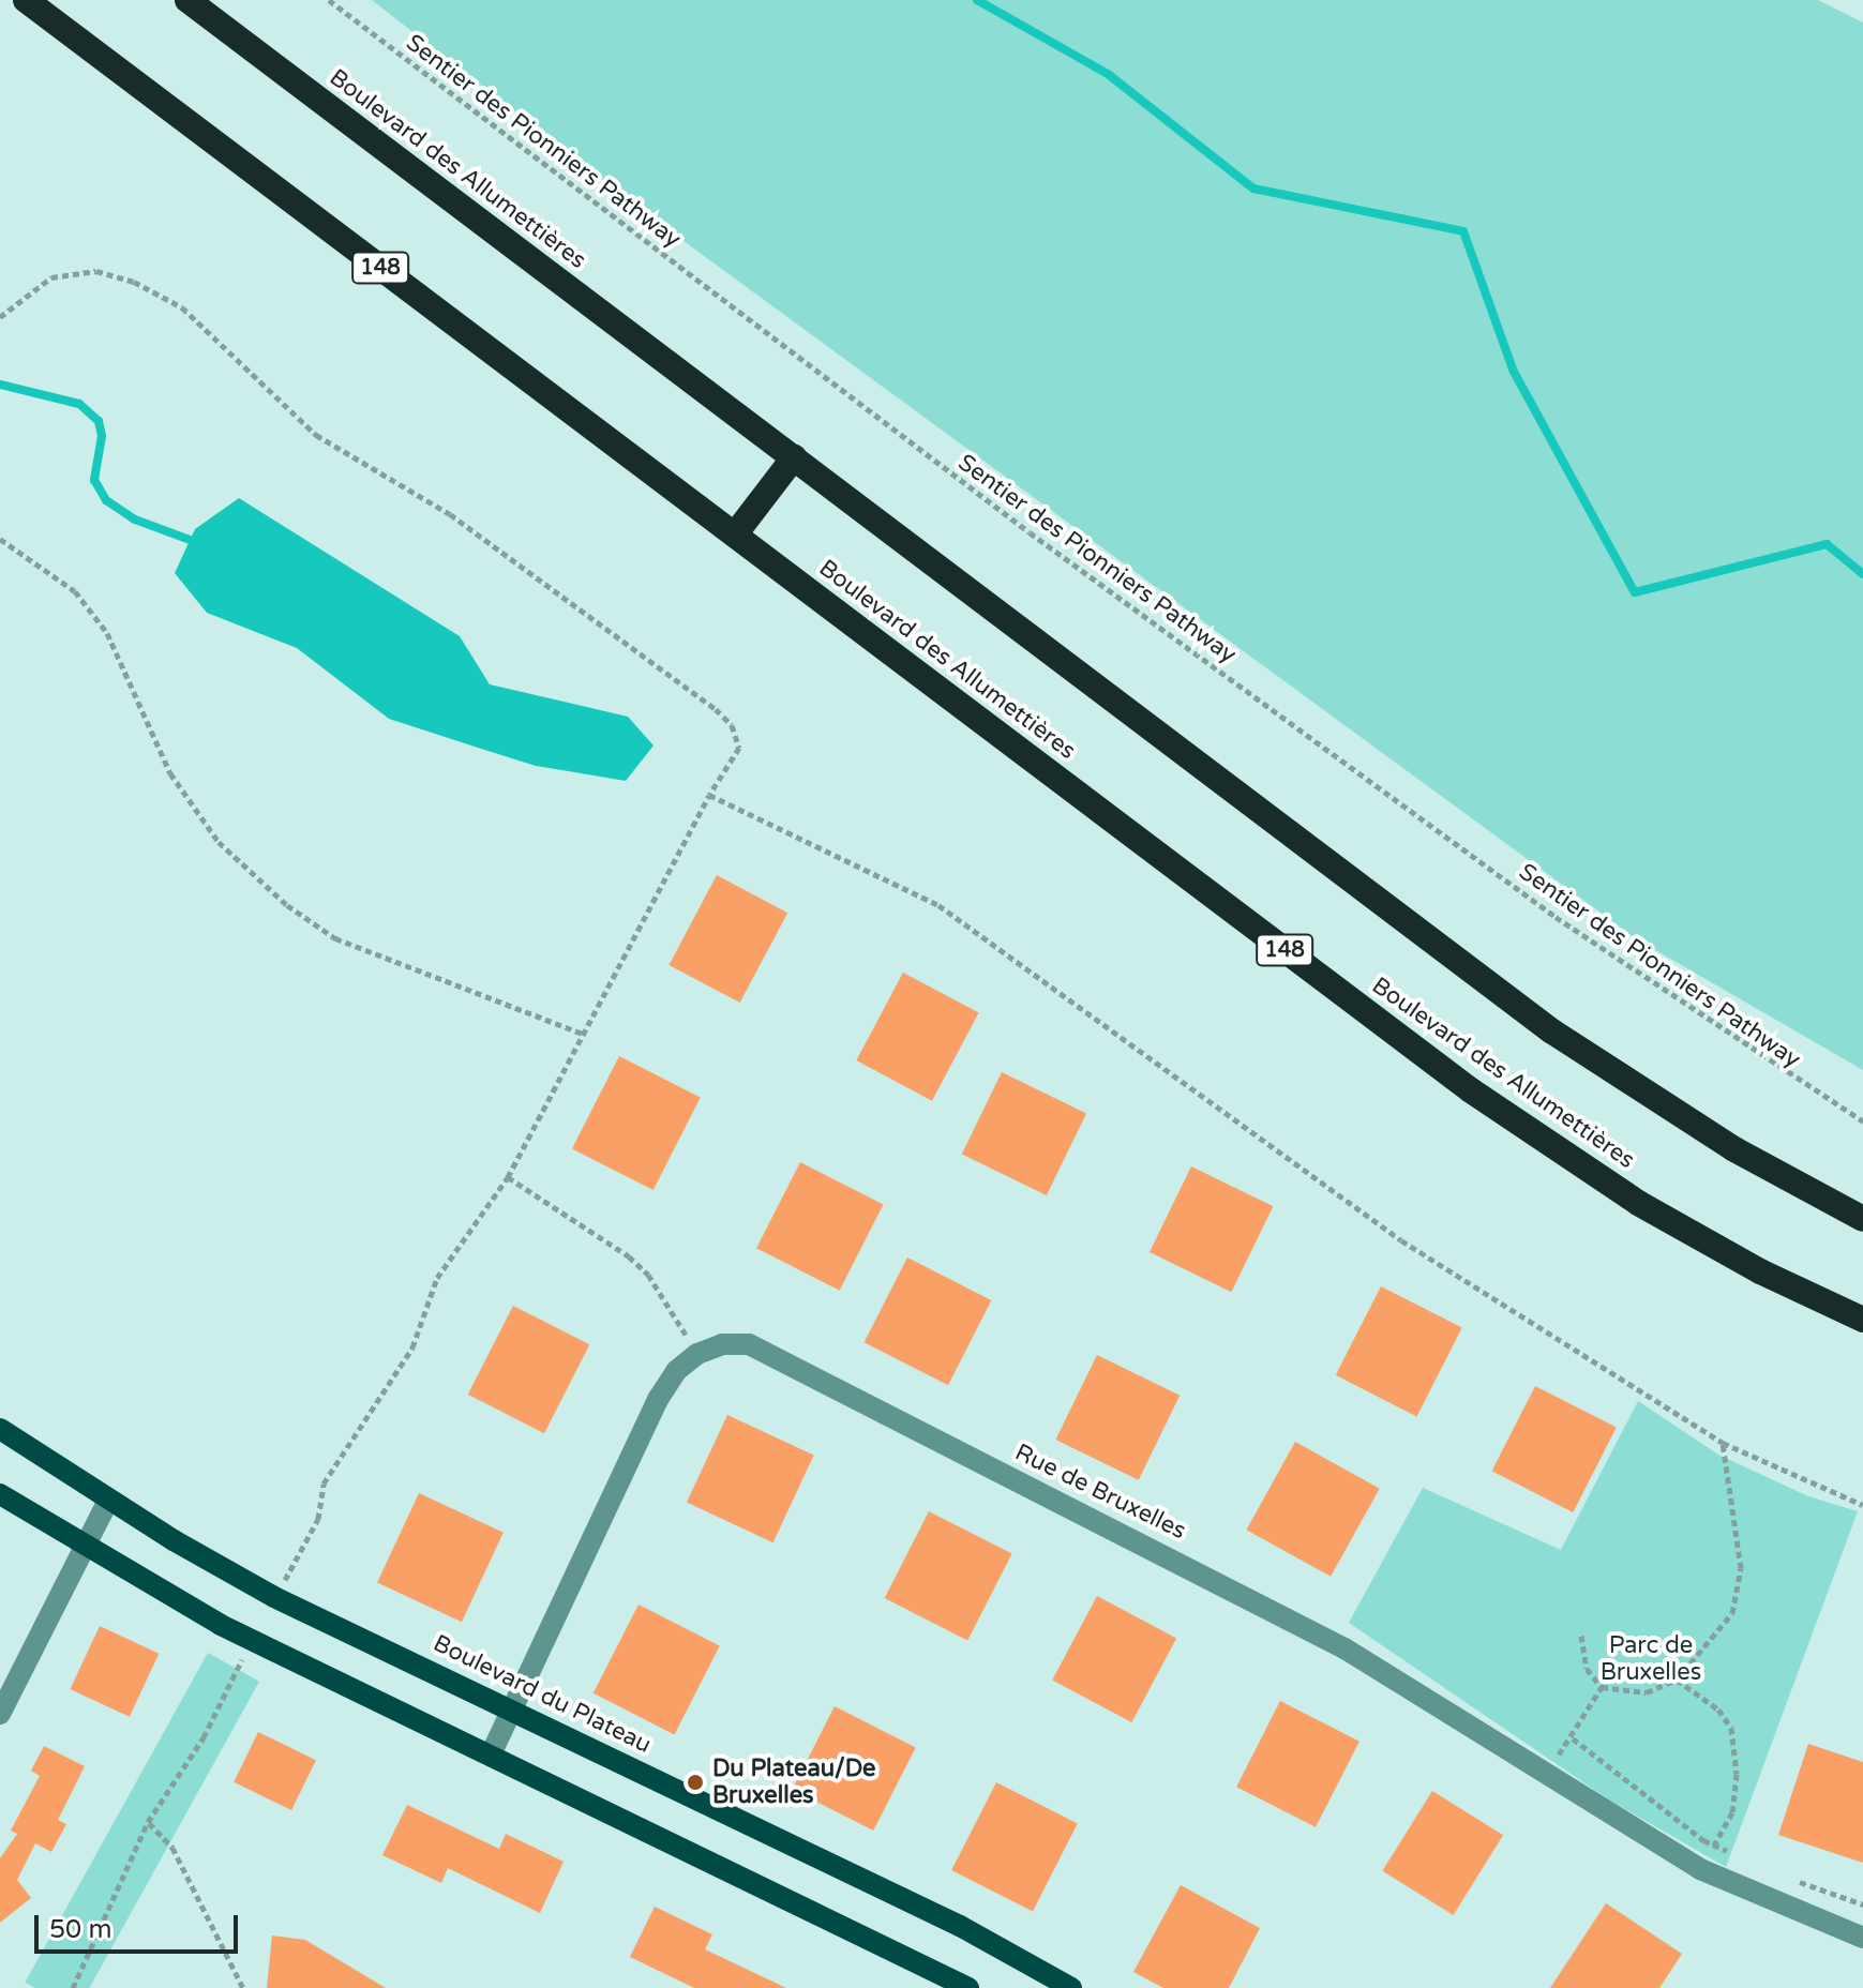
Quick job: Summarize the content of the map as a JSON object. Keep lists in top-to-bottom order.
{
  "streets": {
    "highway": ["Boulevard des Allumettières", "148"],
    "main road": ["Boulevard du Plateau"],
    "street": ["Rue de Bruxelles"],
    "path": ["Sentier des Pionniers Pathway"]
  },
  "parks": ["Parc de Bruxelles"],
  "places": ["Du Plateau/De Bruxelles"],
  "scale_bar": "50 m"
}
